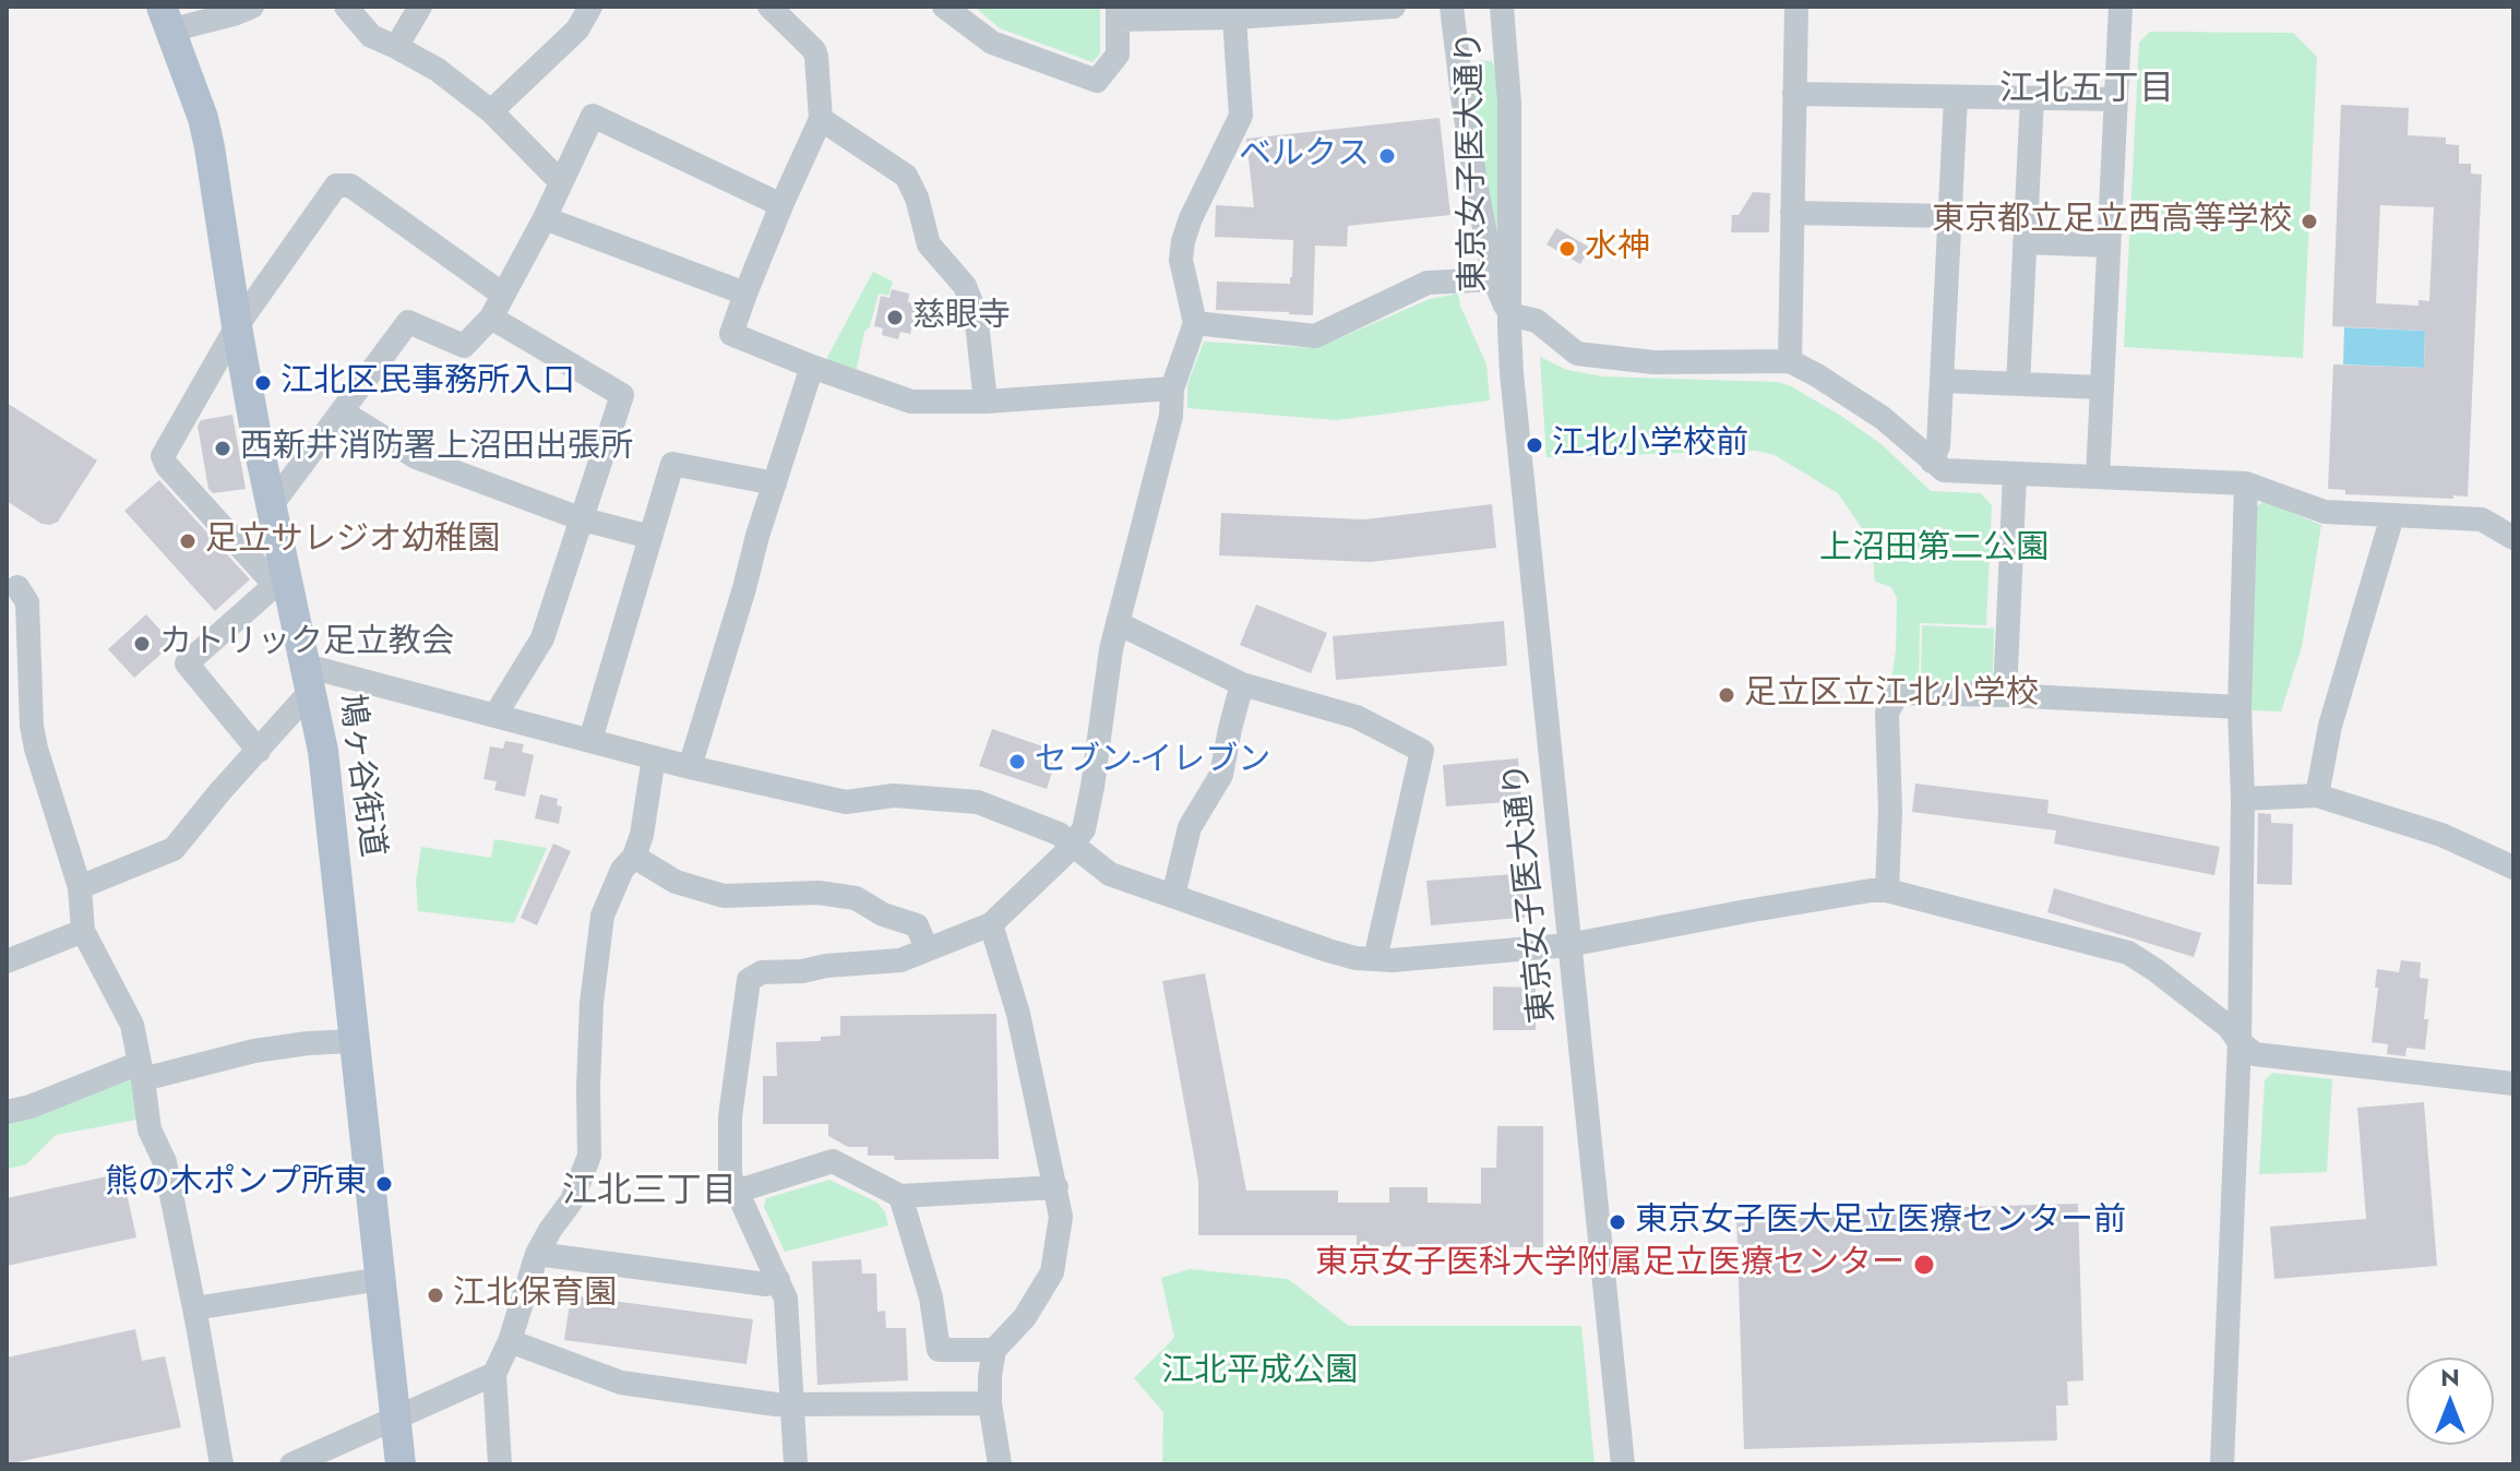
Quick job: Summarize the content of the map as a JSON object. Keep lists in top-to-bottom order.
{
  "streets": {
    "main road": ["鳩ヶ谷街道"],
    "street": ["東京女子医大通り"]
  },
  "districts": ["江北五丁目", "江北三丁目"],
  "parks": ["上沼田第二公園", "江北平成公園"],
  "places": [
    "ベルクス",
    "東京都立足立西高等学校",
    "水神",
    "慈眼寺",
    "江北区民事務所入口",
    "江北小学校前",
    "西新井消防署上沼田出張所",
    "足立サレジオ幼稚園",
    "カトリック足立教会",
    "足立区立江北小学校",
    "セブン-イレブン",
    "熊の木ポンプ所東",
    "東京女子医大足立医療センター前",
    "東京女子医科大学附属足立医療センター",
    "江北保育園"
  ],
  "north": "top"
}
